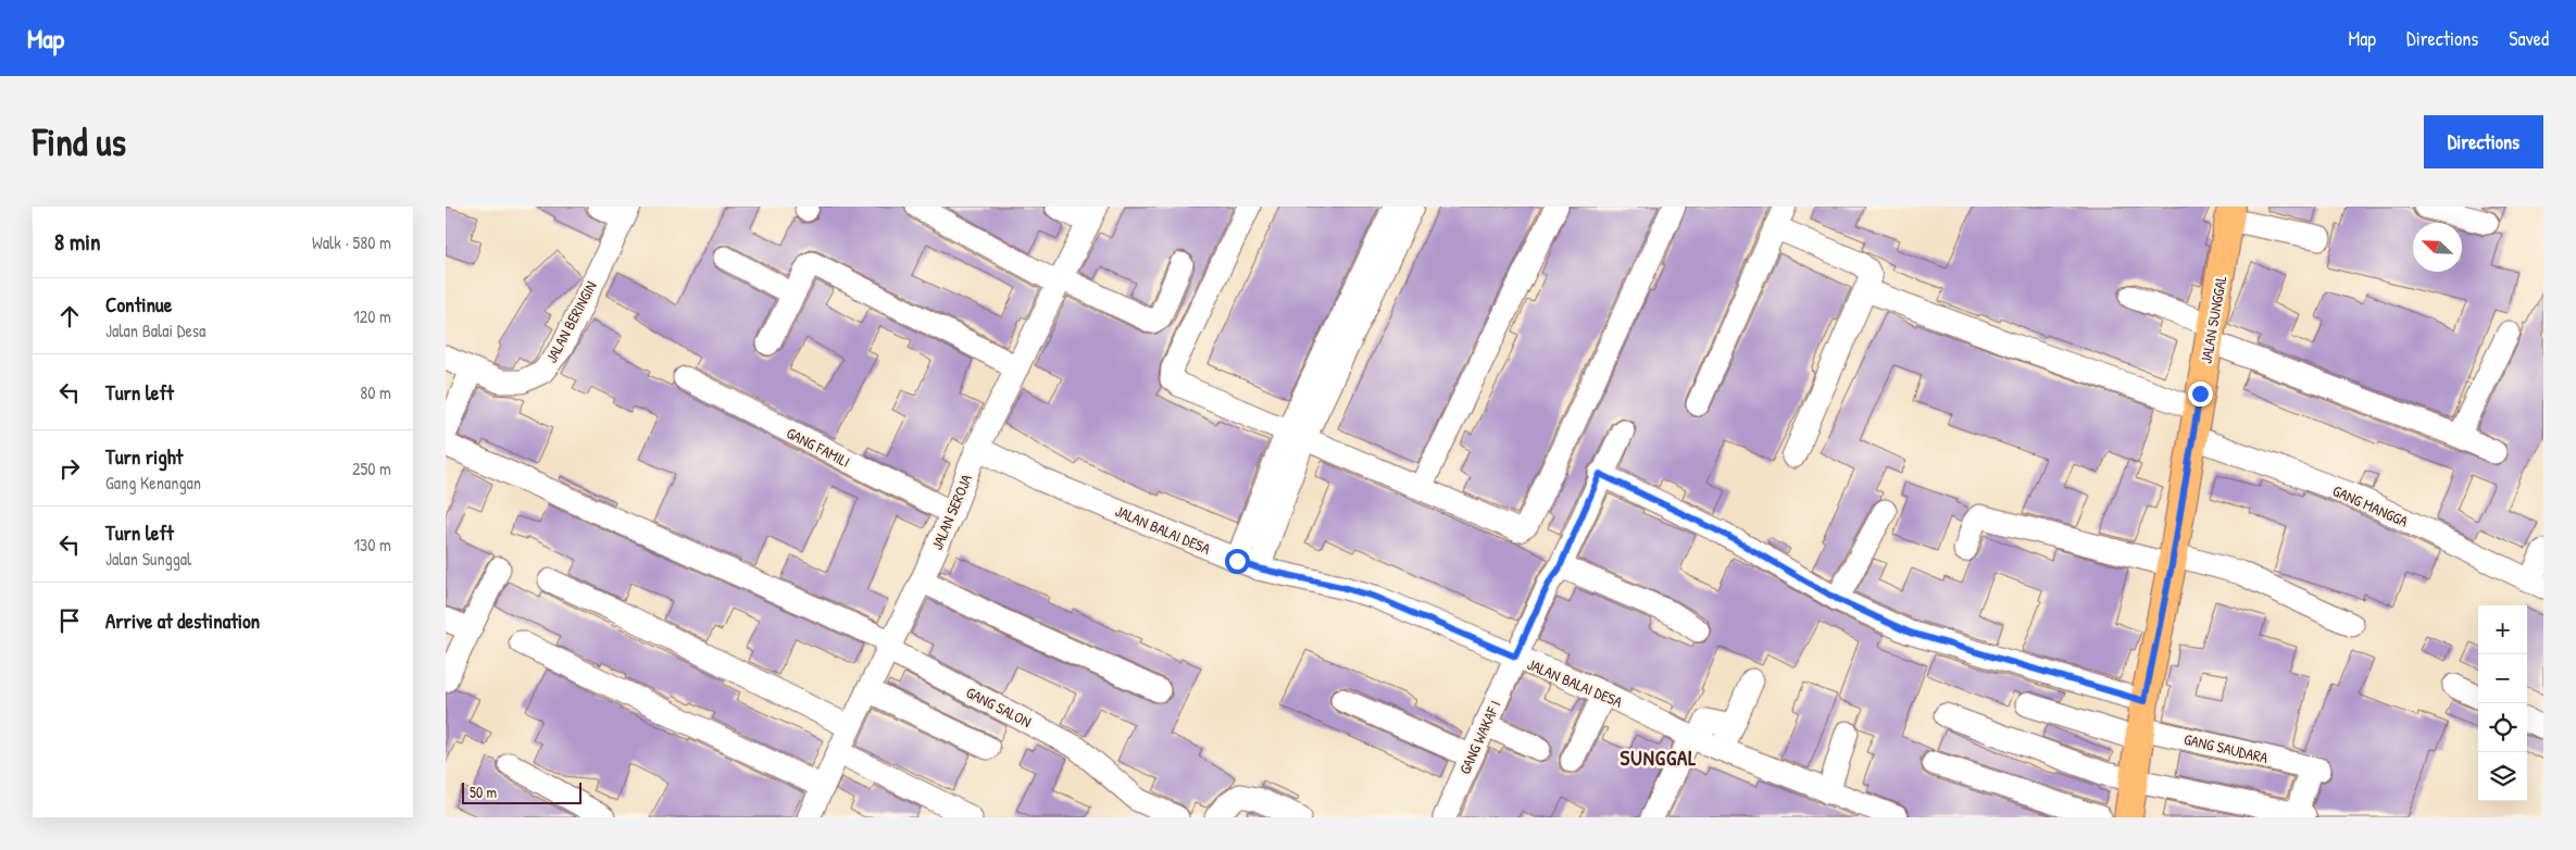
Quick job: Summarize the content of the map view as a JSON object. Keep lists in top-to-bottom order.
{
  "streets": {
    "main road": ["JALAN SUNGGAL"],
    "street": [
      "JALAN BERINGIN",
      "GANG FAMILI",
      "GANG MANGGA",
      "JALAN SEROJA",
      "JALAN BALAI DESA",
      "GANG SALON",
      "GANG WAKAF I",
      "GANG SAUDARA"
    ]
  },
  "crossings": [
    ["JALAN SUNGGAL", "GANG MANGGA"],
    ["JALAN SUNGGAL", "GANG SAUDARA"],
    ["GANG FAMILI", "JALAN SEROJA"],
    ["JALAN SEROJA", "JALAN BALAI DESA"],
    ["JALAN SEROJA", "GANG SALON"],
    ["JALAN BALAI DESA", "GANG WAKAF I"]
  ],
  "districts": ["SUNGGAL"],
  "scale_bar": "50 m",
  "north": "top left",
  "page": {
    "header": "Map",
    "nav": ["Map", "Directions", "Saved"],
    "buttons": "Directions",
    "title": "Find us",
    "heading": ["8 min", "Walk · 580 m"],
    "list": [
      ["Continue", "Jalan Balai Desa", "120 m"],
      ["Turn left", "80 m"],
      ["Turn right", "Gang Kenangan", "250 m"],
      ["Turn left", "Jalan Sunggal", "130 m"],
      "Arrive at destination"
    ],
    "map_buttons": ["+", "−"],
    "scale": "50 m"
  }
}
